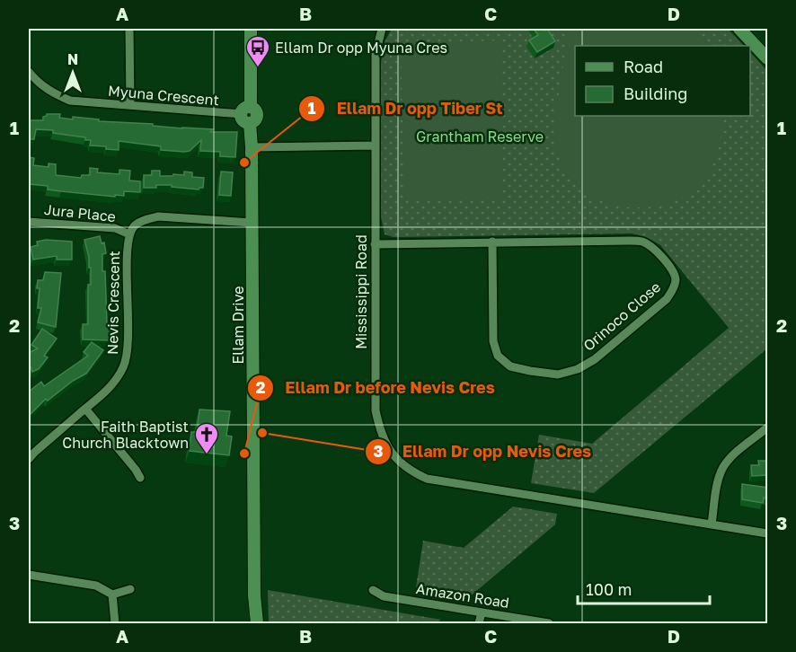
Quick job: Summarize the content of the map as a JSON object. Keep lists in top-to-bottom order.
{
  "streets": {
    "street": [
      "Myuna Crescent",
      "Jura Place",
      "Mississippi Road",
      "Nevis Crescent",
      "Orinoco Close",
      "Ellam Drive",
      "Amazon Road"
    ]
  },
  "crossings": [
    ["Myuna Crescent", "Ellam Drive"],
    ["Jura Place", "Nevis Crescent"],
    ["Mississippi Road", "Orinoco Close"],
    ["Nevis Crescent", "Ellam Drive"]
  ],
  "parks": ["Grantham Reserve"],
  "places": {
    "bus stop": ["Ellam Dr opp Myuna Cres"],
    "other": ["Ellam Dr opp Tiber St", "Ellam Dr opp Nevis Cres", "Ellam Dr before Nevis Cres"],
    "church": ["Faith Baptist Church Blacktown"]
  },
  "legend": ["Road", "Building"],
  "scale_bar": "100 m",
  "north": "top",
  "grid": {
    "columns": [
      "A",
      "B",
      "C",
      "D"
    ],
    "rows": ["1", "2", "3"]
  }
}
